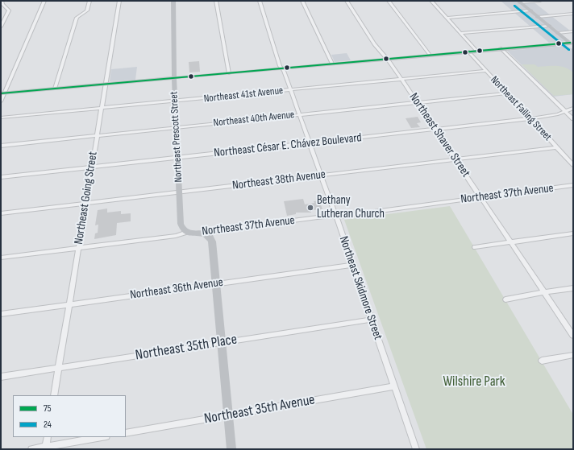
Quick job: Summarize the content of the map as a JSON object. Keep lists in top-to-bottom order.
{
  "streets": {
    "street": [
      "Northeast 41st Avenue",
      "Northeast Failing Street",
      "Northeast 40th Avenue",
      "Northeast Shaver Street",
      "Northeast Prescott Street",
      "Northeast César E. Chávez Boulevard",
      "Northeast 38th Avenue",
      "Northeast 37th Avenue",
      "Northeast Going Street",
      "Northeast Skidmore Street",
      "Northeast 36th Avenue",
      "Northeast 35th Place",
      "Northeast 35th Avenue"
    ]
  },
  "crossings": [
    ["Northeast 41st Avenue", "Northeast Failing Street"],
    ["Northeast 41st Avenue", "Northeast Shaver Street"],
    ["Northeast 41st Avenue", "Northeast Prescott Street"],
    ["Northeast 41st Avenue", "Northeast Going Street"],
    ["Northeast 41st Avenue", "Northeast Skidmore Street"],
    ["Northeast Failing Street", "Northeast 40th Avenue"],
    ["Northeast Failing Street", "Northeast César E. Chávez Boulevard"],
    ["Northeast Failing Street", "Northeast 38th Avenue"],
    ["Northeast 40th Avenue", "Northeast Shaver Street"],
    ["Northeast 40th Avenue", "Northeast Prescott Street"],
    ["Northeast 40th Avenue", "Northeast Going Street"],
    ["Northeast 40th Avenue", "Northeast Skidmore Street"],
    ["Northeast Shaver Street", "Northeast César E. Chávez Boulevard"],
    ["Northeast Shaver Street", "Northeast 38th Avenue"],
    ["Northeast Shaver Street", "Northeast 37th Avenue"],
    ["Northeast Prescott Street", "Northeast César E. Chávez Boulevard"],
    ["Northeast Prescott Street", "Northeast 38th Avenue"],
    ["Northeast Prescott Street", "Northeast 37th Avenue"],
    ["Northeast César E. Chávez Boulevard", "Northeast Going Street"],
    ["Northeast César E. Chávez Boulevard", "Northeast Skidmore Street"],
    ["Northeast 38th Avenue", "Northeast Going Street"],
    ["Northeast 38th Avenue", "Northeast Skidmore Street"],
    ["Northeast 37th Avenue", "Northeast Going Street"],
    ["Northeast 37th Avenue", "Northeast Skidmore Street"],
    ["Northeast Going Street", "Northeast 36th Avenue"],
    ["Northeast Going Street", "Northeast 35th Place"],
    ["Northeast Skidmore Street", "Northeast 36th Avenue"],
    ["Northeast Skidmore Street", "Northeast 35th Place"],
    ["Northeast Skidmore Street", "Northeast 35th Avenue"]
  ],
  "parks": ["Wilshire Park"],
  "places": ["Bethany Lutheran Church"],
  "lines": ["transit line 24", "transit line 75"],
  "legend": ["75", "24"]
}
